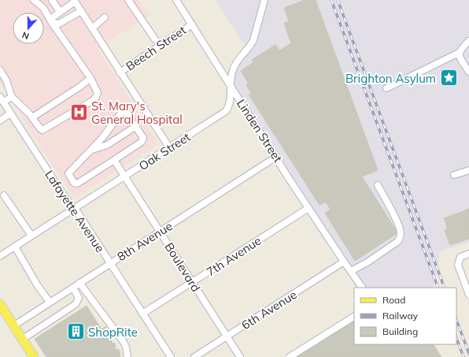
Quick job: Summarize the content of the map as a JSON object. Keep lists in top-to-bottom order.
{
  "streets": {
    "street": [
      "Beech Street",
      "Linden Street",
      "Oak Street",
      "Lafayette Avenue",
      "8th Avenue",
      "7th Avenue",
      "Boulevard",
      "6th Avenue"
    ]
  },
  "crossings": [
    ["Beech Street", "Linden Street"],
    ["Linden Street", "Oak Street"],
    ["Linden Street", "8th Avenue"],
    ["Linden Street", "7th Avenue"],
    ["Linden Street", "6th Avenue"],
    ["Oak Street", "Lafayette Avenue"],
    ["Oak Street", "Boulevard"],
    ["Lafayette Avenue", "8th Avenue"],
    ["Lafayette Avenue", "7th Avenue"],
    ["8th Avenue", "Boulevard"],
    ["7th Avenue", "Boulevard"],
    ["Boulevard", "6th Avenue"]
  ],
  "places": {
    "place": ["Brighton Asylum"],
    "hospital": ["St. Mary's General Hospital"],
    "building": ["ShopRite"]
  },
  "legend": ["Road", "Railway", "Building"],
  "north": "bottom"
}
